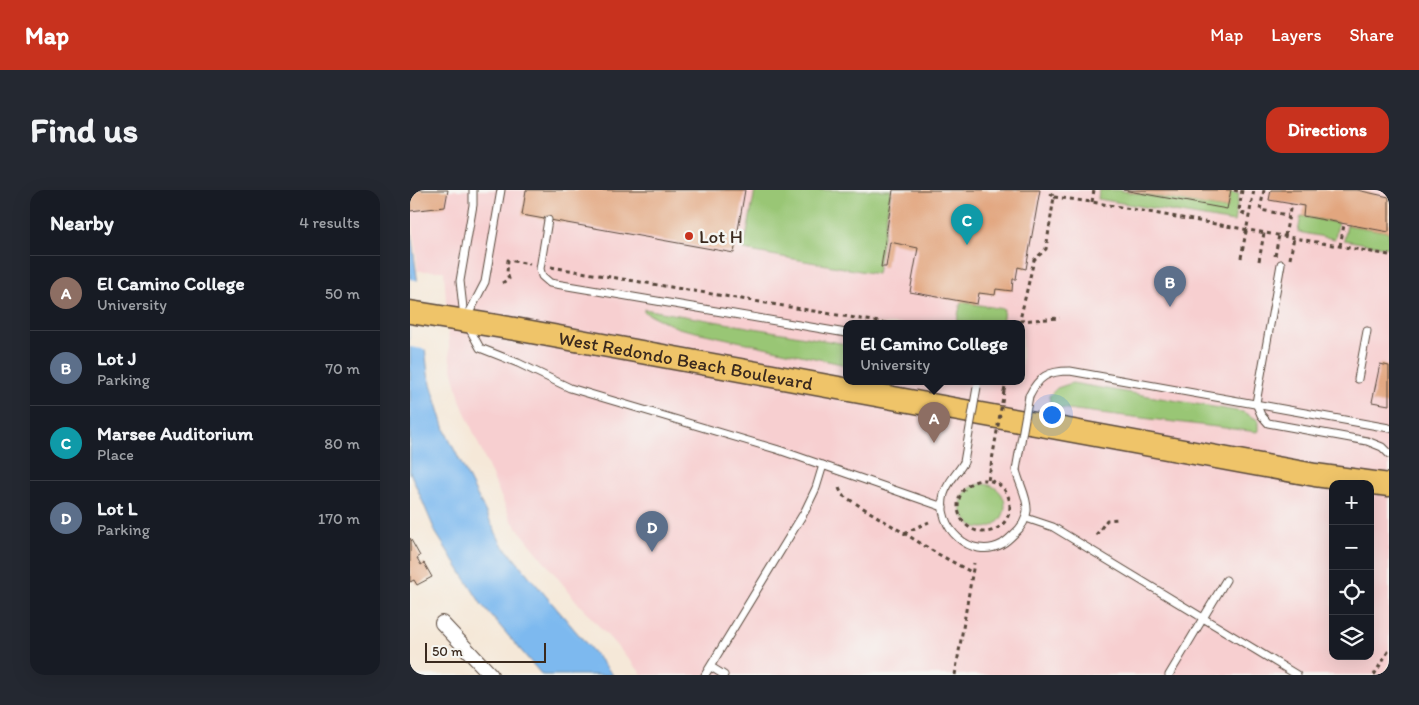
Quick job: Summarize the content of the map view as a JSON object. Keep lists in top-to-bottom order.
{
  "streets": {
    "main road": ["West Redondo Beach Boulevard"]
  },
  "places": ["Lot H"],
  "scale_bar": "50 m",
  "page": {
    "header": "Map",
    "nav": ["Map", "Layers", "Share"],
    "buttons": "Directions",
    "title": "Find us",
    "heading": ["Nearby", "4 results"],
    "pins": [
      "C",
      "B",
      "A",
      "D"
    ],
    "list": [
      {
        "mark": "A",
        "name": "El Camino College",
        "note": "University",
        "value": "50 m"
      },
      {
        "mark": "B",
        "name": "Lot J",
        "note": "Parking",
        "value": "70 m"
      },
      {
        "mark": "C",
        "name": "Marsee Auditorium",
        "note": "Place",
        "value": "80 m"
      },
      {
        "mark": "D",
        "name": "Lot L",
        "note": "Parking",
        "value": "170 m"
      }
    ],
    "popup": ["El Camino College", "University"],
    "map_buttons": ["+", "−"],
    "scale": "50 m"
  }
}
